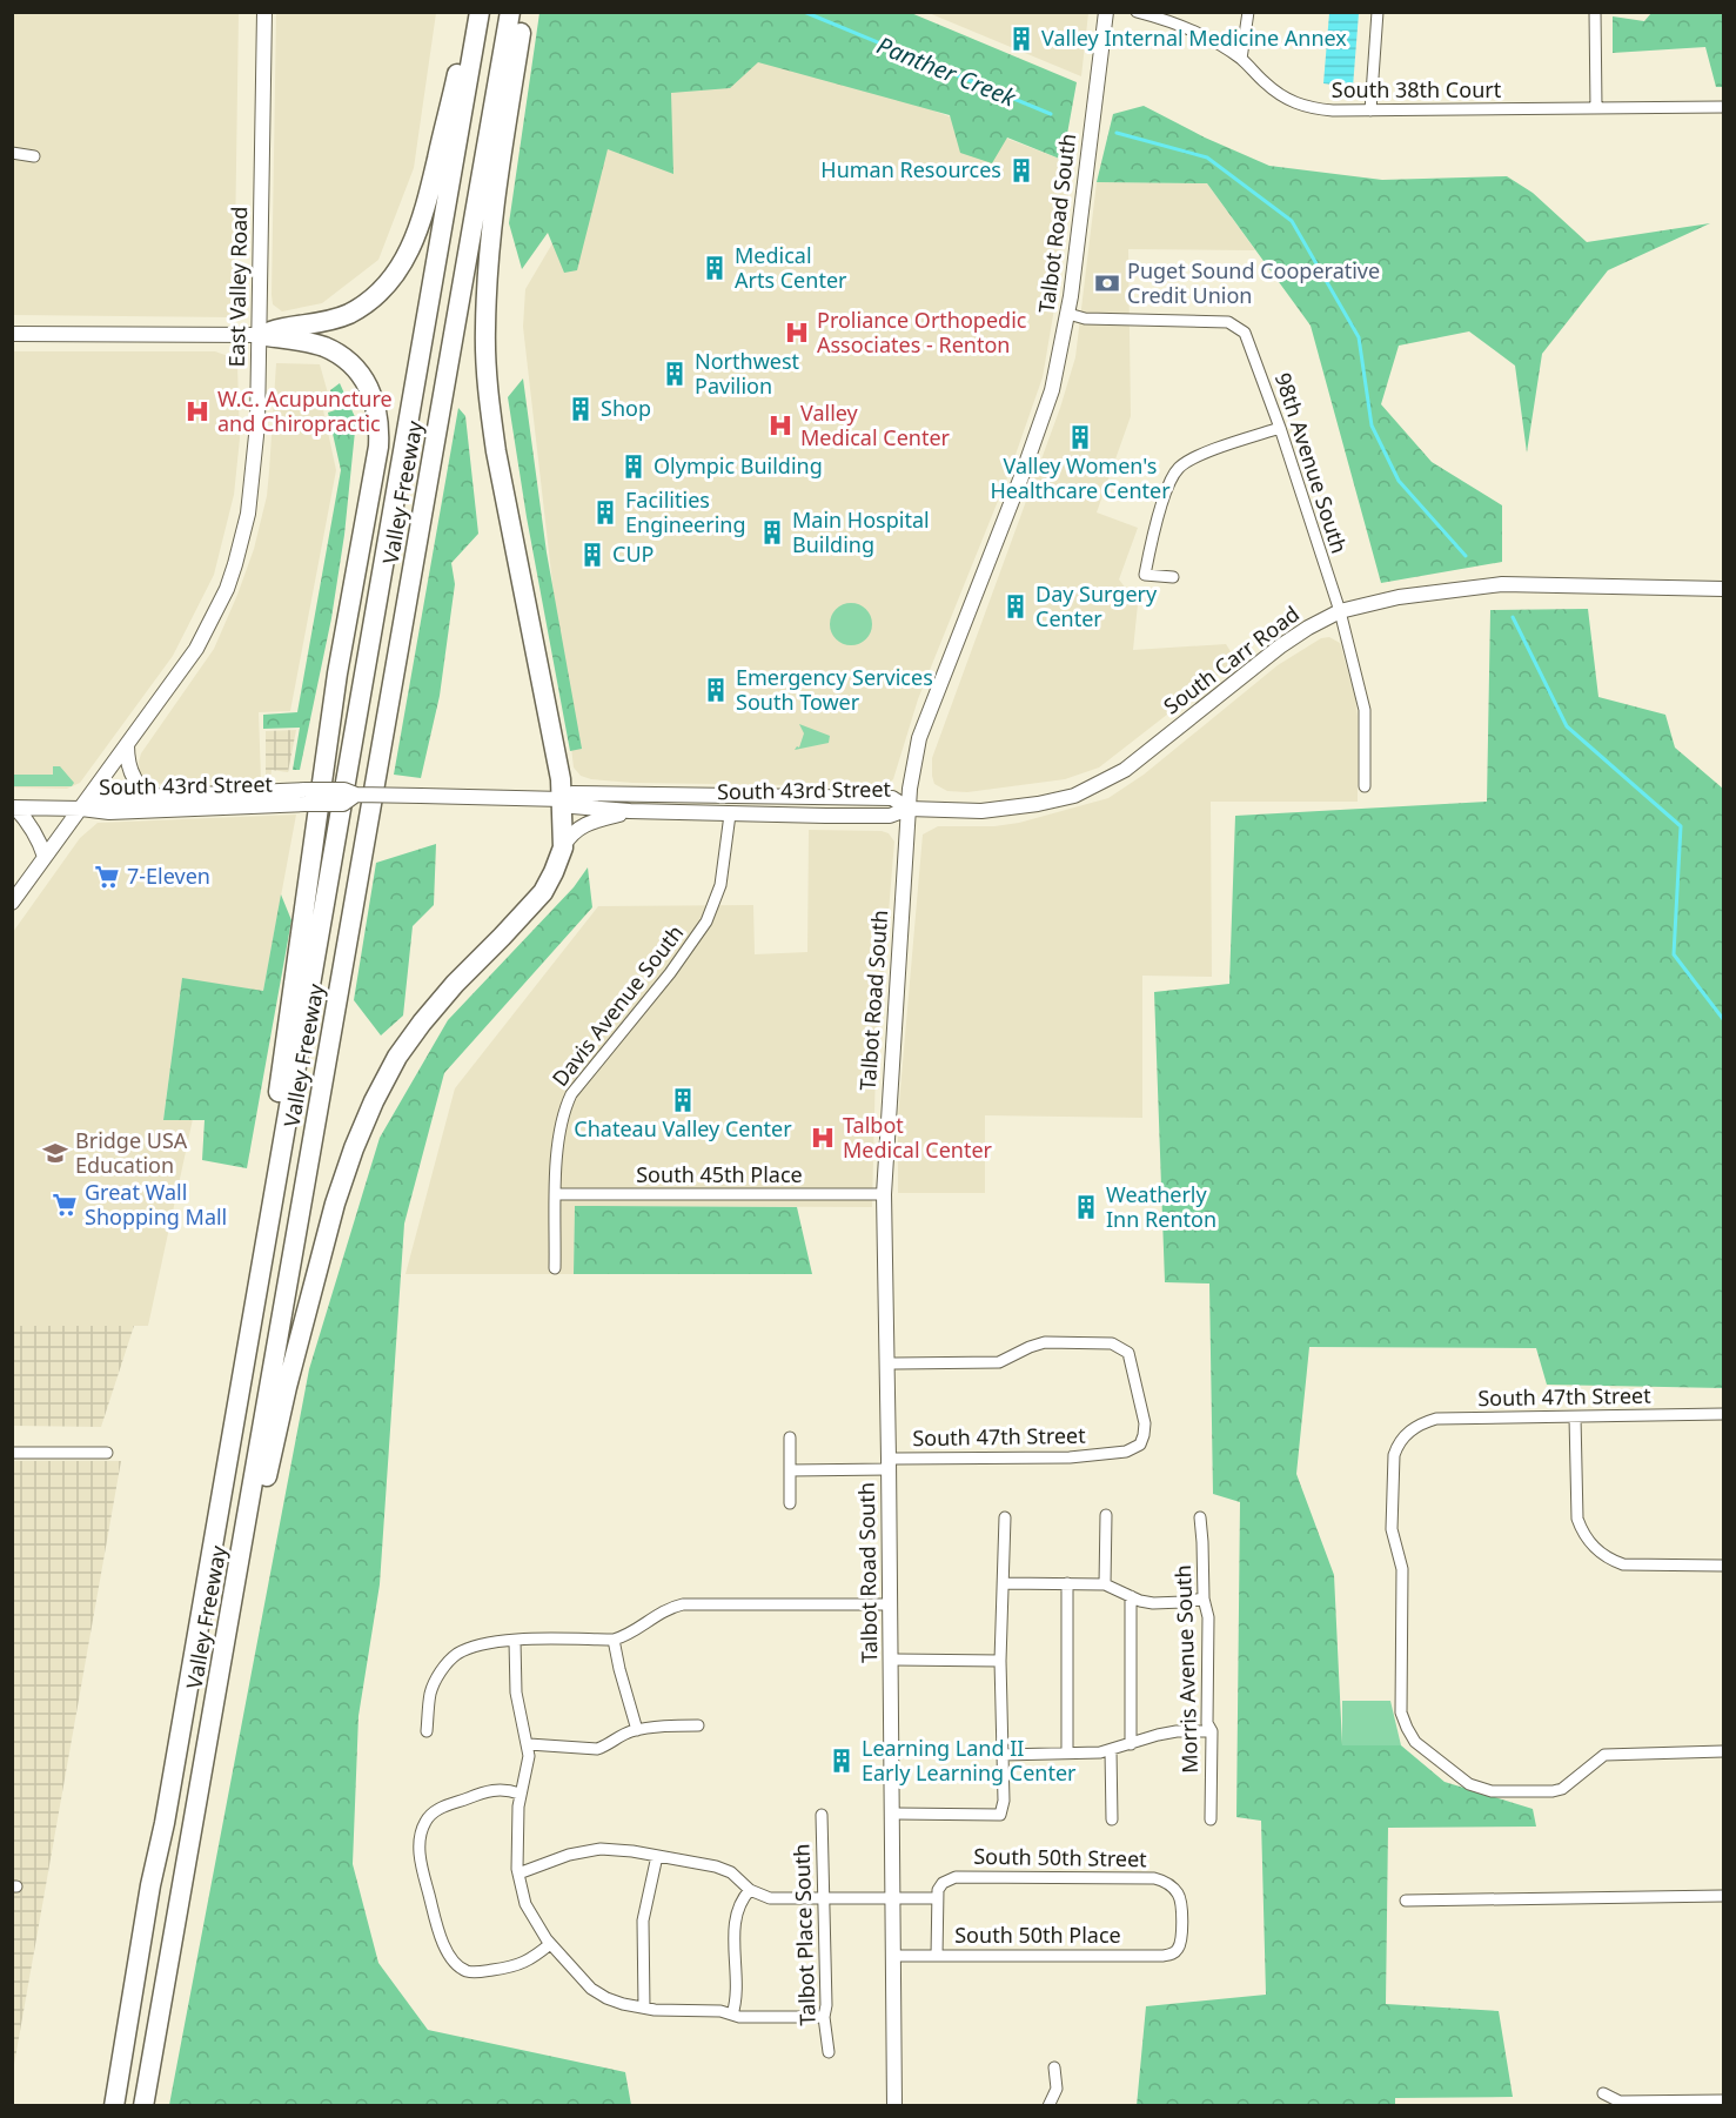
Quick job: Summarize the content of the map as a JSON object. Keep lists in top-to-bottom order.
{
  "streets": {
    "highway": ["Valley Freeway"],
    "main road": [
      "Talbot Road South",
      "East Valley Road",
      "South Carr Road",
      "South 43rd Street"
    ],
    "street": [
      "South 38th Court",
      "98th Avenue South",
      "Davis Avenue South",
      "South 45th Place",
      "South 47th Street",
      "Morris Avenue South",
      "South 50th Street",
      "Talbot Place South",
      "South 50th Place"
    ]
  },
  "crossings": [
    ["Talbot Road South", "98th Avenue South"],
    ["Talbot Road South", "South Carr Road"],
    ["Talbot Road South", "South 43rd Street"],
    ["Talbot Road South", "South 45th Place"],
    ["Talbot Road South", "South 47th Street"],
    ["Talbot Road South", "South 50th Place"],
    ["East Valley Road", "South 43rd Street"],
    ["98th Avenue South", "South Carr Road"],
    ["South Carr Road", "South 43rd Street"],
    ["South 43rd Street", "Davis Avenue South"],
    ["Davis Avenue South", "South 45th Place"],
    ["South 50th Street", "South 50th Place"]
  ],
  "water": ["Panther Creek"],
  "places": {
    "building": [
      "Valley Internal Medicine Annex",
      "Human Resources",
      "Medical Arts Center",
      "Northwest Pavilion",
      "Shop",
      "Valley Women's Healthcare Center",
      "Olympic Building",
      "Facilities Engineering",
      "Main Hospital Building",
      "CUP",
      "Day Surgery Center",
      "Emergency Services South Tower",
      "Chateau Valley Center",
      "Weatherly Inn Renton",
      "Learning Land II Early Learning Center"
    ],
    "bank": ["Puget Sound Cooperative Credit Union"],
    "hospital": [
      "Proliance Orthopedic Associates - Renton",
      "W.C. Acupuncture and Chiropractic",
      "Valley Medical Center",
      "Talbot Medical Center"
    ],
    "supermarket": ["7-Eleven", "Great Wall Shopping Mall"],
    "school or university": ["Bridge USA Education"]
  }
}
